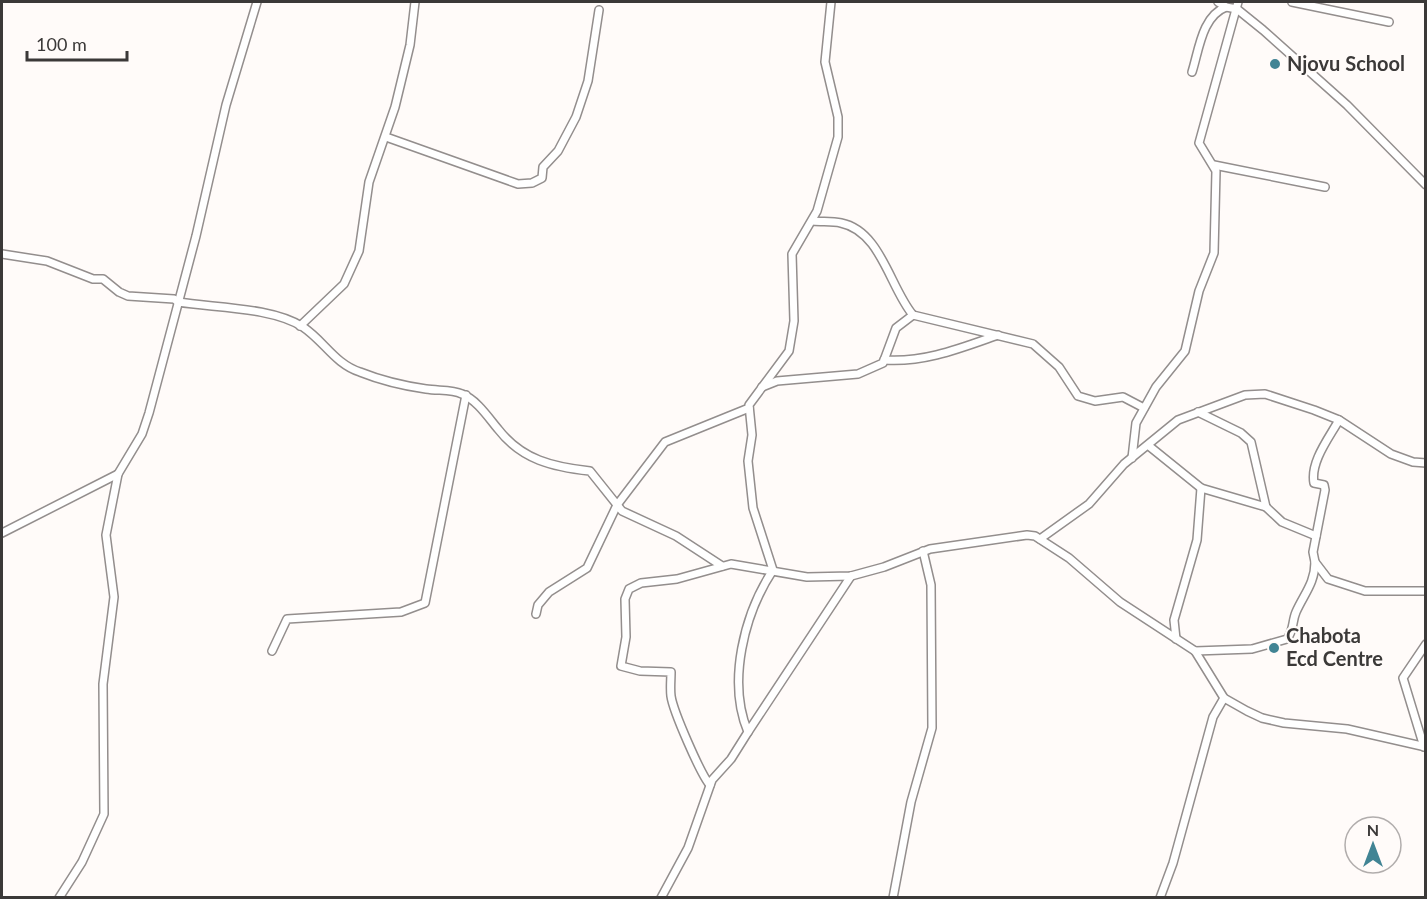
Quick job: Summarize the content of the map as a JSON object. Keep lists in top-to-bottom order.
{
  "places": ["Njovu School", "Chabota Ecd Centre"],
  "scale_bar": "100 m",
  "north": "top"
}
